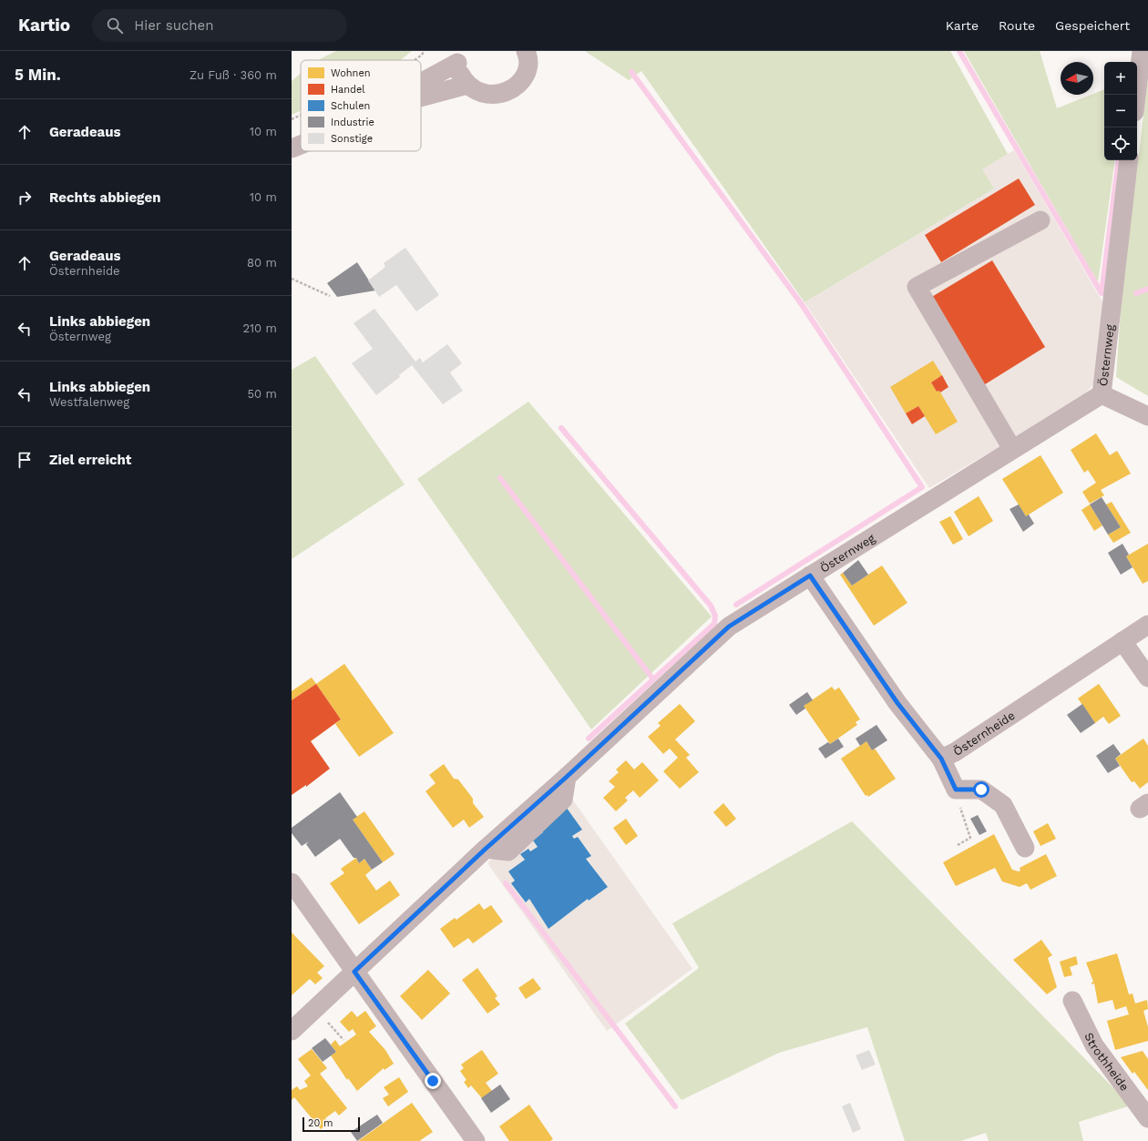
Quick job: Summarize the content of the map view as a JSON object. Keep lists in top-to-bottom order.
{
  "streets": {
    "street": ["Östernweg", "Östernheide", "Strothheide"]
  },
  "crossings": [
    ["Östernweg", "Östernheide"]
  ],
  "legend": [
    "Wohnen",
    "Handel",
    "Schulen",
    "Industrie",
    "Sonstige"
  ],
  "scale_bar": "20 m",
  "north": "left",
  "page": {
    "header": "Kartio",
    "search": "Hier suchen",
    "nav": ["Karte", "Route", "Gespeichert"],
    "heading": ["5 Min.", "Zu Fuß · 360 m"],
    "map_buttons": ["+", "−"],
    "list": [
      ["Geradeaus", "10 m"],
      ["Rechts abbiegen", "10 m"],
      ["Geradeaus", "Östernheide", "80 m"],
      ["Links abbiegen", "Östernweg", "210 m"],
      ["Links abbiegen", "Westfalenweg", "50 m"],
      "Ziel erreicht"
    ],
    "scale": "20 m"
  }
}
